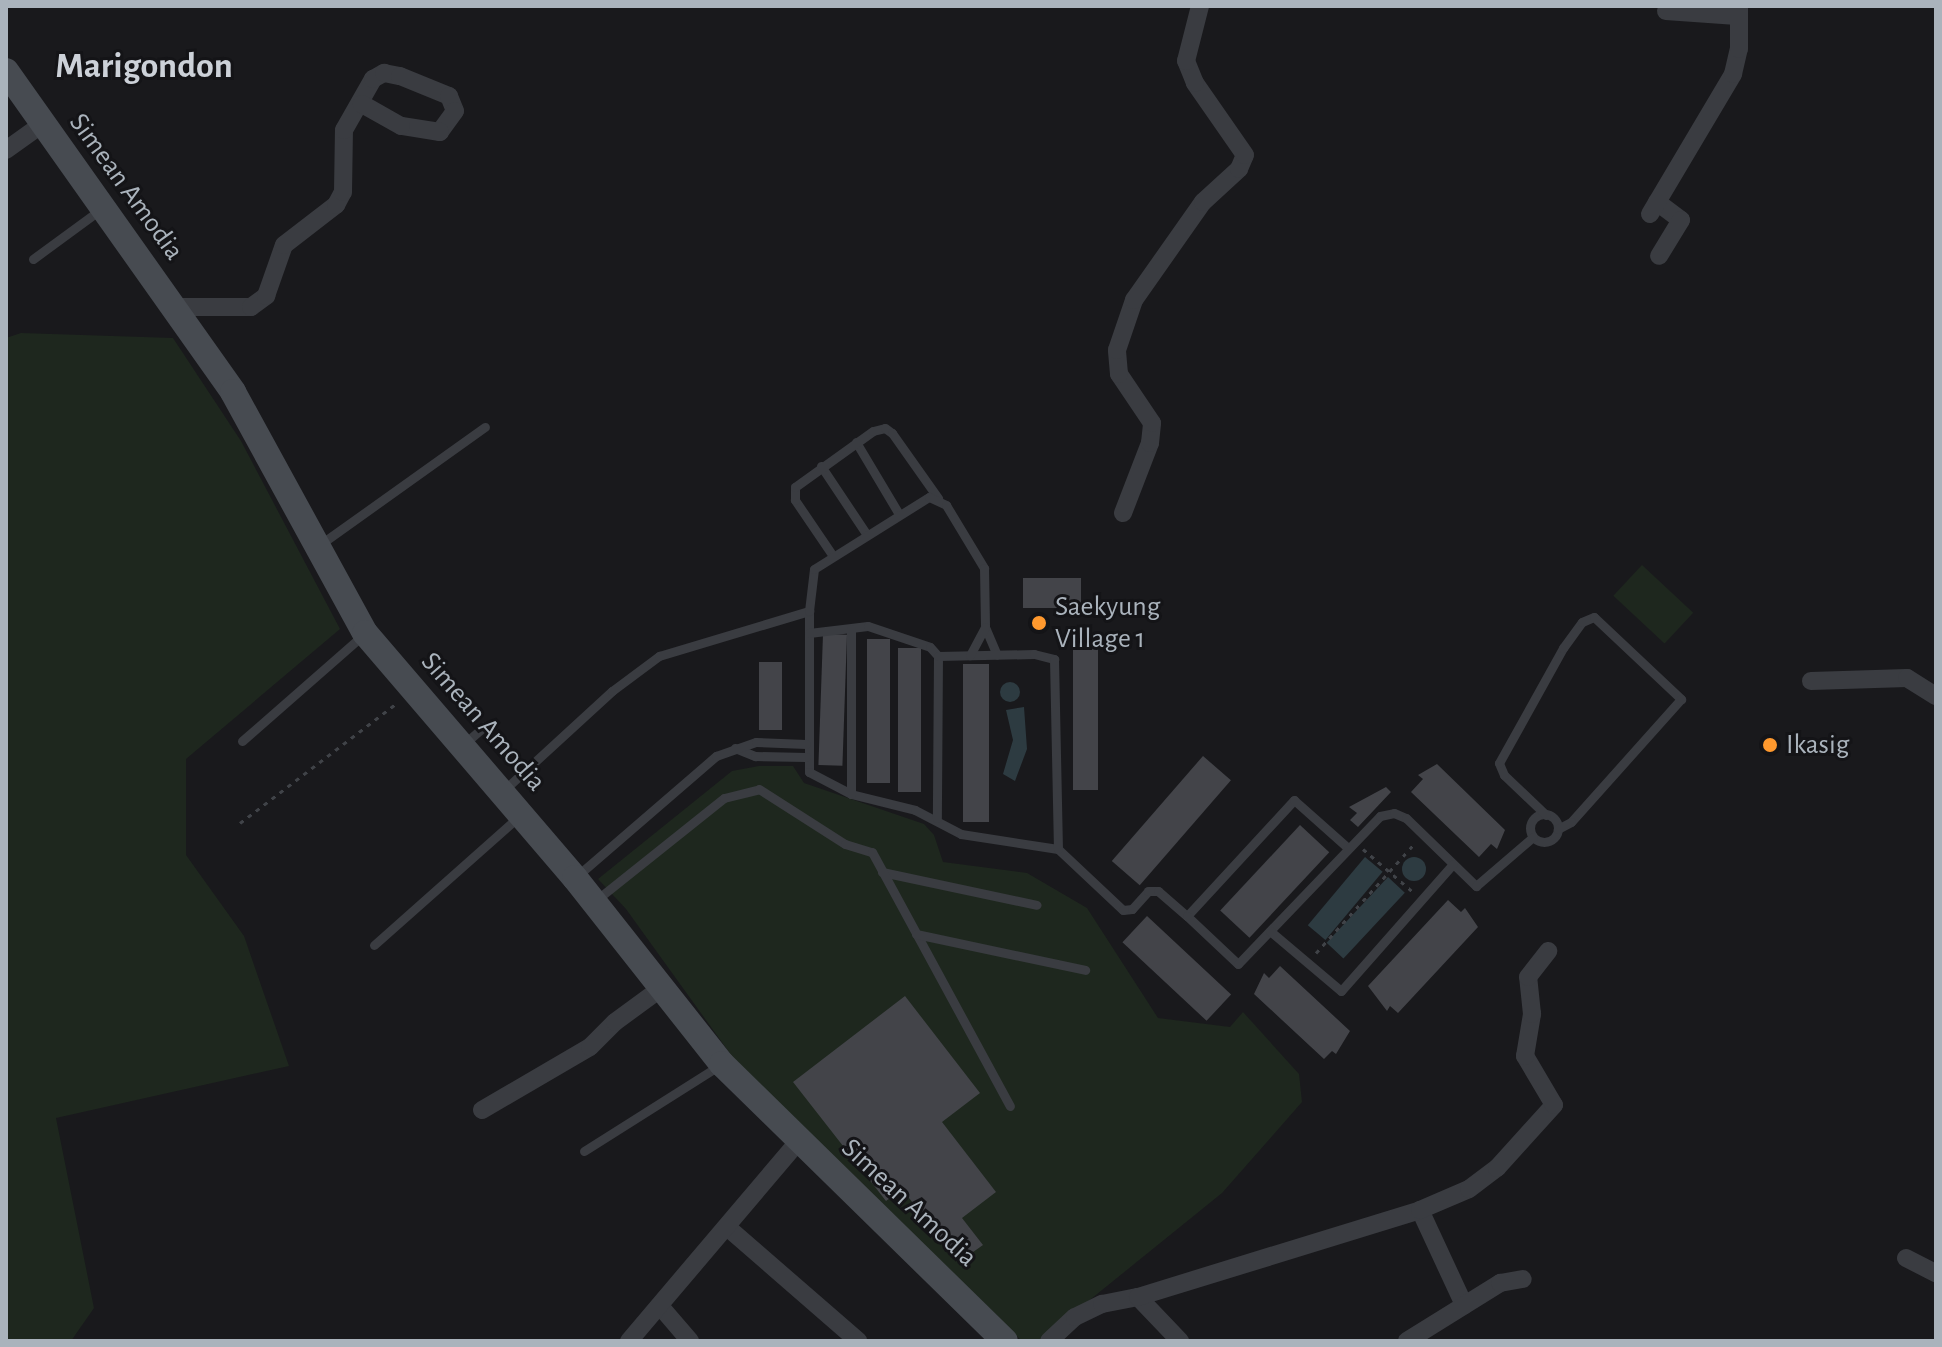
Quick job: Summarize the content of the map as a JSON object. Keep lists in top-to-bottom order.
{
  "streets": {
    "street": ["Simean Amodia"]
  },
  "districts": ["Marigondon"],
  "places": ["Saekyung Village 1", "Ikasig"]
}
